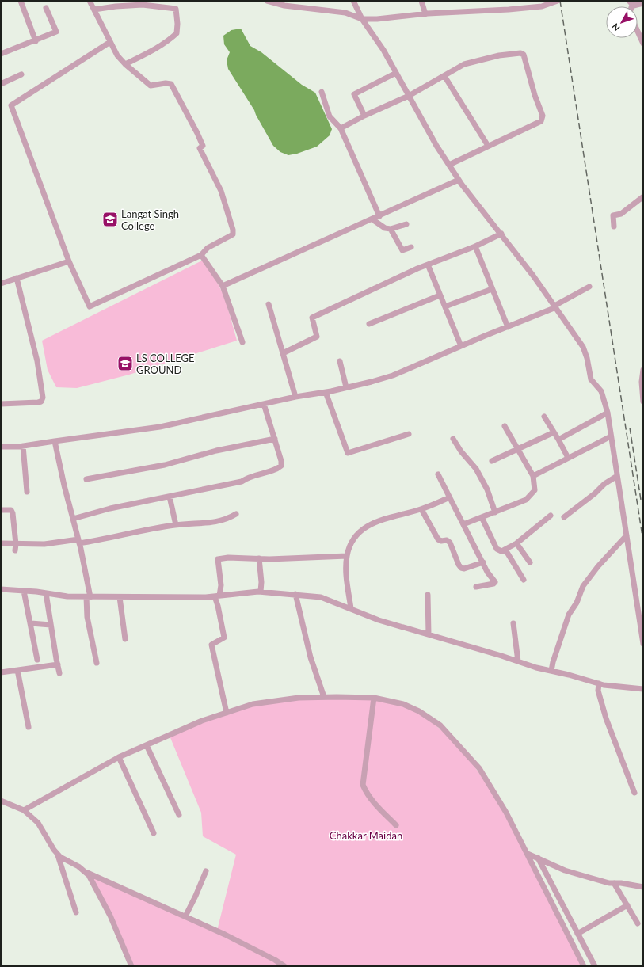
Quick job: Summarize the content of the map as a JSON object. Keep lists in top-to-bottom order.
{
  "parks": ["Chakkar Maidan"],
  "places": {
    "school or university": ["Langat Singh College", "LS COLLEGE GROUND"]
  },
  "north": "bottom left"
}
